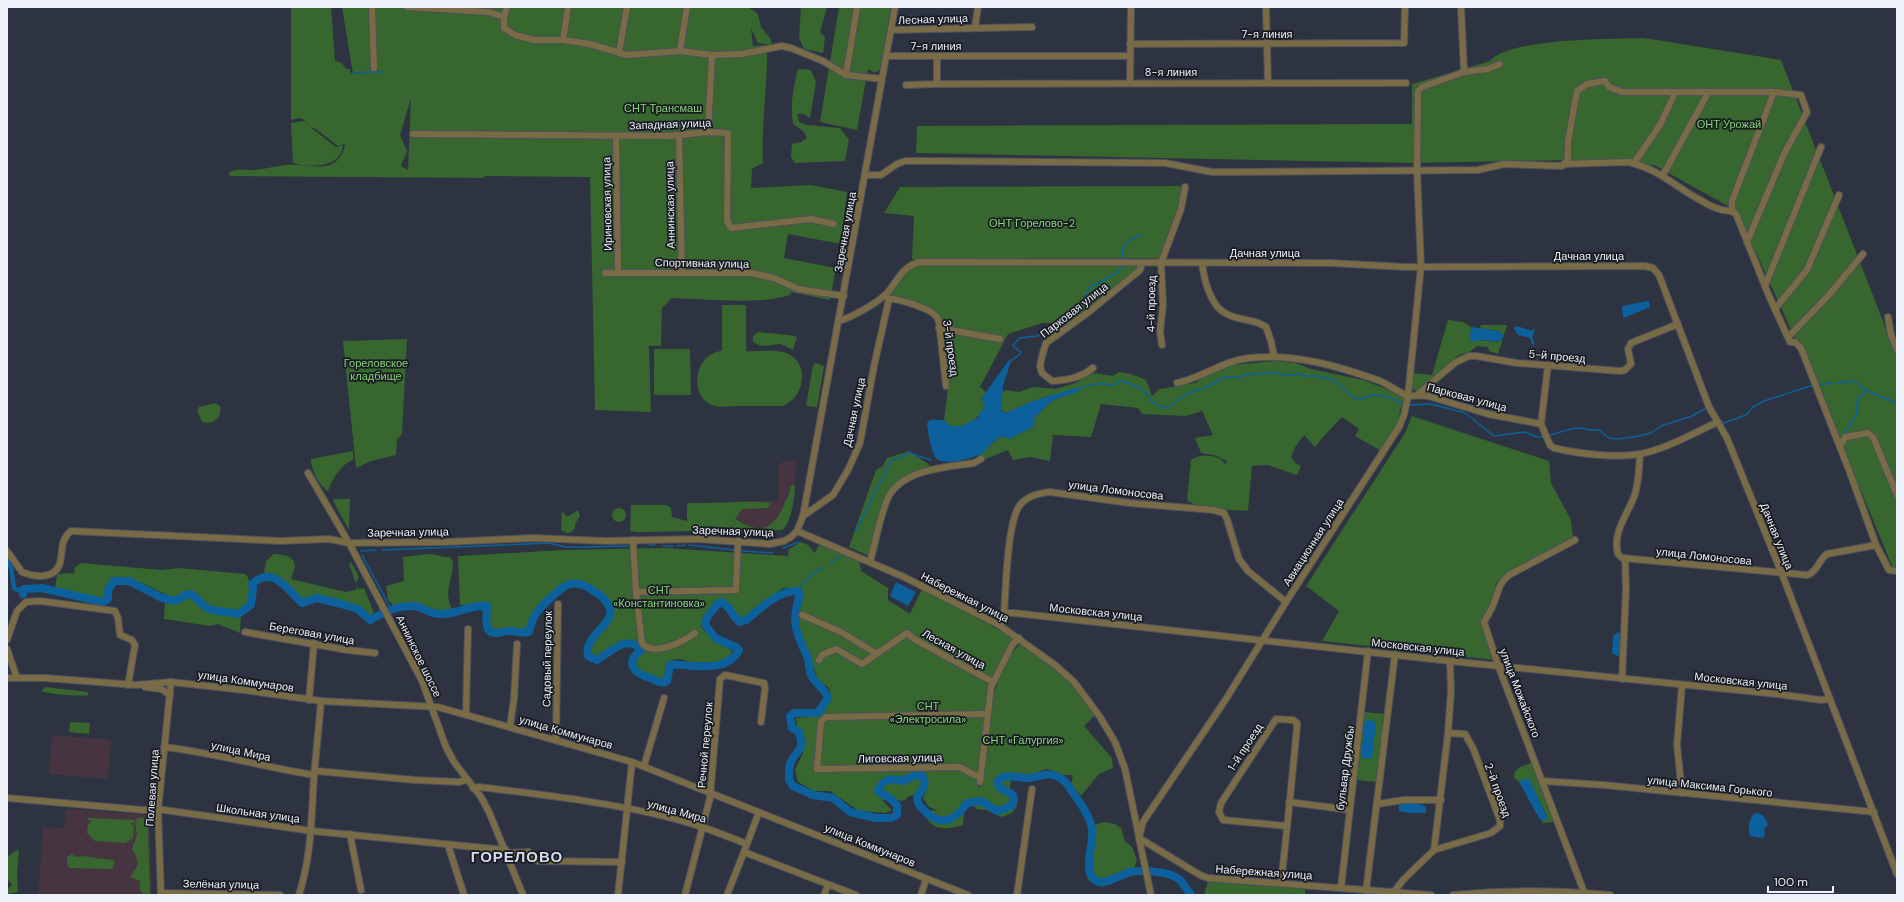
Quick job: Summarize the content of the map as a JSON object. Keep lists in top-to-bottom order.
{
  "streets": {
    "street": [
      "Лесная улица",
      "7-я линия",
      "8-я линия",
      "Западная улица",
      "Ириновская улица",
      "Аннинская улица",
      "Заречная улица",
      "Дачная улица",
      "Спортивная улица",
      "4-й проезд",
      "Парковая улица",
      "3-й проезд",
      "5-й проезд",
      "улица Ломоносова",
      "Авиационная улица",
      "Набережная улица",
      "Московская улица",
      "Береговая улица",
      "Аннинское шоссе",
      "Садовый переулок",
      "улица Коммунаров",
      "улица Можайского",
      "Речной переулок",
      "1-й проезд",
      "улица Мира",
      "Лиговская улица",
      "бульвар Дружбы",
      "улица Максима Горького",
      "Полевая улица",
      "2-й проезд",
      "Школьная улица",
      "Зелёная улица"
    ]
  },
  "crossings": [
    ["Лесная улица", "Заречная улица"],
    ["7-я линия", "Заречная улица"],
    ["Западная улица", "Ириновская улица"],
    ["Западная улица", "Аннинская улица"],
    ["Ириновская улица", "Спортивная улица"],
    ["Аннинская улица", "Спортивная улица"],
    ["Заречная улица", "Дачная улица"],
    ["Заречная улица", "Спортивная улица"],
    ["Заречная улица", "Набережная улица"],
    ["Заречная улица", "Аннинское шоссе"],
    ["Дачная улица", "4-й проезд"],
    ["Дачная улица", "Парковая улица"],
    ["Дачная улица", "3-й проезд"],
    ["Дачная улица", "5-й проезд"],
    ["Дачная улица", "улица Ломоносова"],
    ["Дачная улица", "Авиационная улица"],
    ["Дачная улица", "Московская улица"],
    ["Дачная улица", "улица Максима Горького"],
    ["Парковая улица", "5-й проезд"],
    ["Парковая улица", "Авиационная улица"],
    ["улица Ломоносова", "Авиационная улица"],
    ["улица Ломоносова", "Набережная улица"],
    ["улица Ломоносова", "Московская улица"],
    ["Авиационная улица", "Набережная улица"],
    ["Авиационная улица", "Московская улица"],
    ["Набережная улица", "1-й проезд"],
    ["Набережная улица", "бульвар Дружбы"],
    ["Набережная улица", "2-й проезд"],
    ["Московская улица", "улица Можайского"],
    ["Московская улица", "бульвар Дружбы"],
    ["Аннинское шоссе", "улица Коммунаров"],
    ["Аннинское шоссе", "улица Мира"],
    ["Аннинское шоссе", "Школьная улица"],
    ["Садовый переулок", "улица Коммунаров"],
    ["улица Коммунаров", "Речной переулок"],
    ["улица Коммунаров", "Полевая улица"],
    ["улица Можайского", "улица Максима Горького"],
    ["Речной переулок", "улица Мира"],
    ["улица Мира", "Полевая улица"],
    ["Полевая улица", "Школьная улица"],
    ["Полевая улица", "Зелёная улица"]
  ],
  "districts": ["ГОРЕЛОВО"],
  "parks": [
    "СНТ Трансмаш",
    "ОНТ Урожай",
    "ОНТ Горелово-2",
    "Гореловское кладбище",
    "СНТ «Константиновка»",
    "СНТ «Электросила»",
    "СНТ «Галургия»"
  ],
  "scale_bar": "100 m"
}
